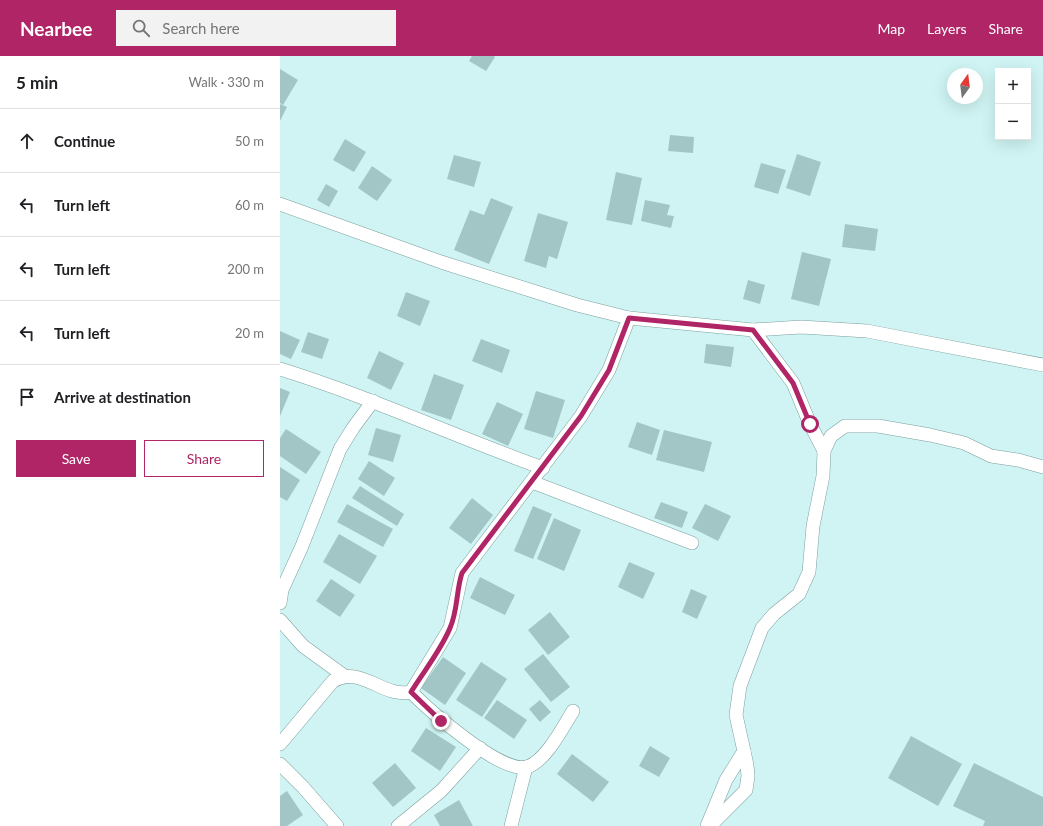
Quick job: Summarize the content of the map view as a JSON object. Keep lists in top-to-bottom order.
{
  "north": "top",
  "page": {
    "header": "Nearbee",
    "search": "Search here",
    "nav": ["Map", "Layers", "Share"],
    "heading": ["5 min", "Walk · 330 m"],
    "map_buttons": ["+", "−"],
    "list": [
      ["Continue", "50 m"],
      ["Turn left", "60 m"],
      ["Turn left", "200 m"],
      ["Turn left", "20 m"],
      "Arrive at destination"
    ],
    "buttons": ["Save", "Share"]
  }
}
